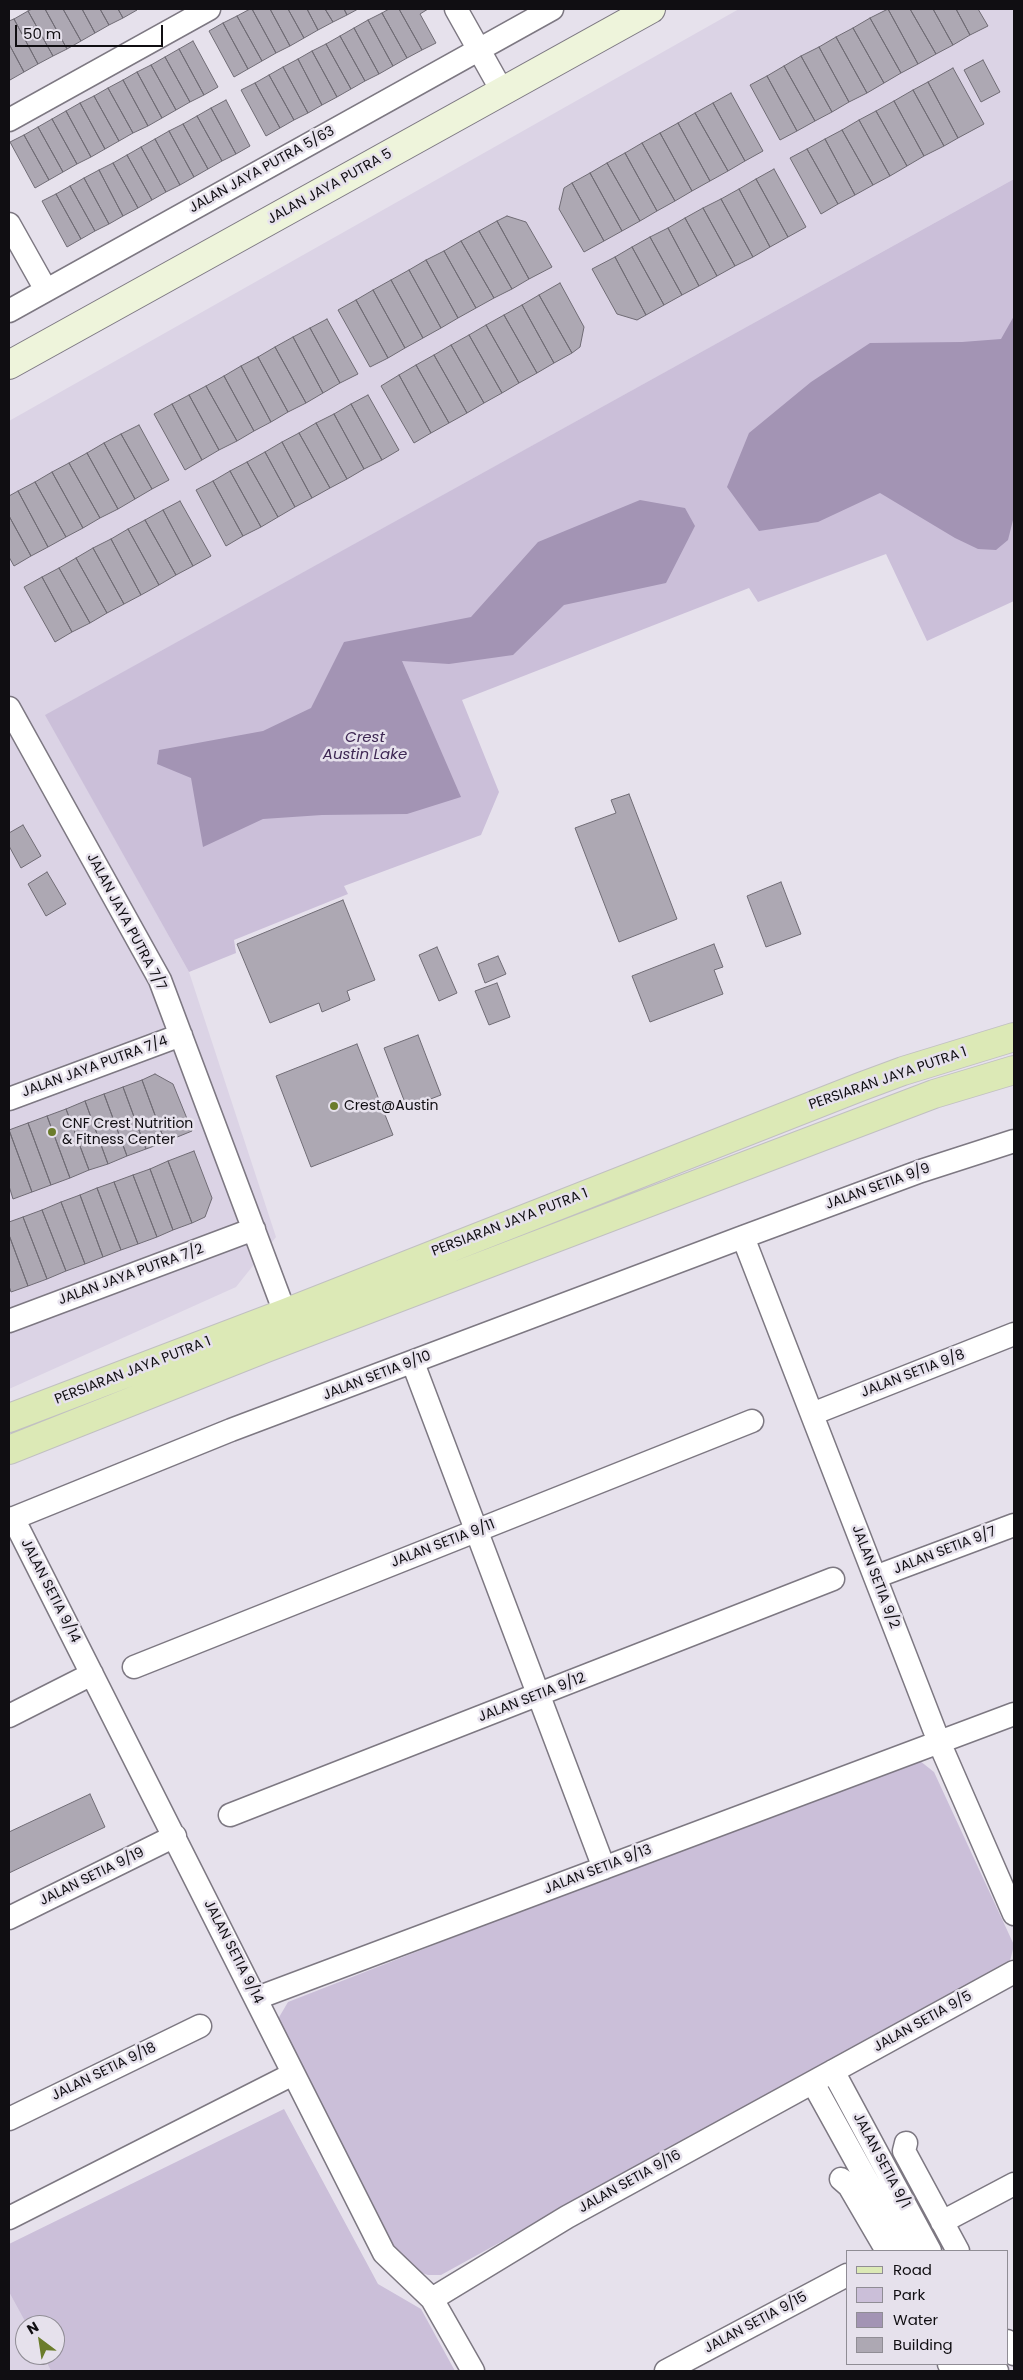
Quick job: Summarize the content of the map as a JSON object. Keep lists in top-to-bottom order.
{
  "streets": {
    "main road": ["PERSIARAN JAYA PUTRA 1"],
    "street": [
      "JALAN JAYA PUTRA 5/63",
      "JALAN JAYA PUTRA 5",
      "JALAN JAYA PUTRA 7/7",
      "JALAN JAYA PUTRA 7/4",
      "JALAN SETIA 9/9",
      "JALAN JAYA PUTRA 7/2",
      "JALAN SETIA 9/8",
      "JALAN SETIA 9/10",
      "JALAN SETIA 9/11",
      "JALAN SETIA 9/7",
      "JALAN SETIA 9/2",
      "JALAN SETIA 9/14",
      "JALAN SETIA 9/12",
      "JALAN SETIA 9/13",
      "JALAN SETIA 9/19",
      "JALAN SETIA 9/5",
      "JALAN SETIA 9/18",
      "JALAN SETIA 9/1",
      "JALAN SETIA 9/16",
      "JALAN SETIA 9/15"
    ]
  },
  "crossings": [
    ["JALAN JAYA PUTRA 7/7", "JALAN JAYA PUTRA 7/4"],
    ["JALAN JAYA PUTRA 7/7", "PERSIARAN JAYA PUTRA 1"],
    ["JALAN JAYA PUTRA 7/7", "JALAN JAYA PUTRA 7/2"],
    ["JALAN SETIA 9/9", "JALAN SETIA 9/10"],
    ["JALAN SETIA 9/9", "JALAN SETIA 9/2"],
    ["JALAN SETIA 9/8", "JALAN SETIA 9/2"],
    ["JALAN SETIA 9/10", "JALAN SETIA 9/2"],
    ["JALAN SETIA 9/10", "JALAN SETIA 9/14"],
    ["JALAN SETIA 9/7", "JALAN SETIA 9/2"],
    ["JALAN SETIA 9/2", "JALAN SETIA 9/13"],
    ["JALAN SETIA 9/14", "JALAN SETIA 9/13"],
    ["JALAN SETIA 9/14", "JALAN SETIA 9/19"],
    ["JALAN SETIA 9/14", "JALAN SETIA 9/16"],
    ["JALAN SETIA 9/5", "JALAN SETIA 9/1"],
    ["JALAN SETIA 9/5", "JALAN SETIA 9/16"],
    ["JALAN SETIA 9/1", "JALAN SETIA 9/16"]
  ],
  "water": ["Crest Austin Lake"],
  "places": ["Crest@Austin", "CNF Crest Nutrition & Fitness Center"],
  "legend": [
    "Road",
    "Park",
    "Water",
    "Building"
  ],
  "scale_bar": "50 m",
  "north": "top left"
}
